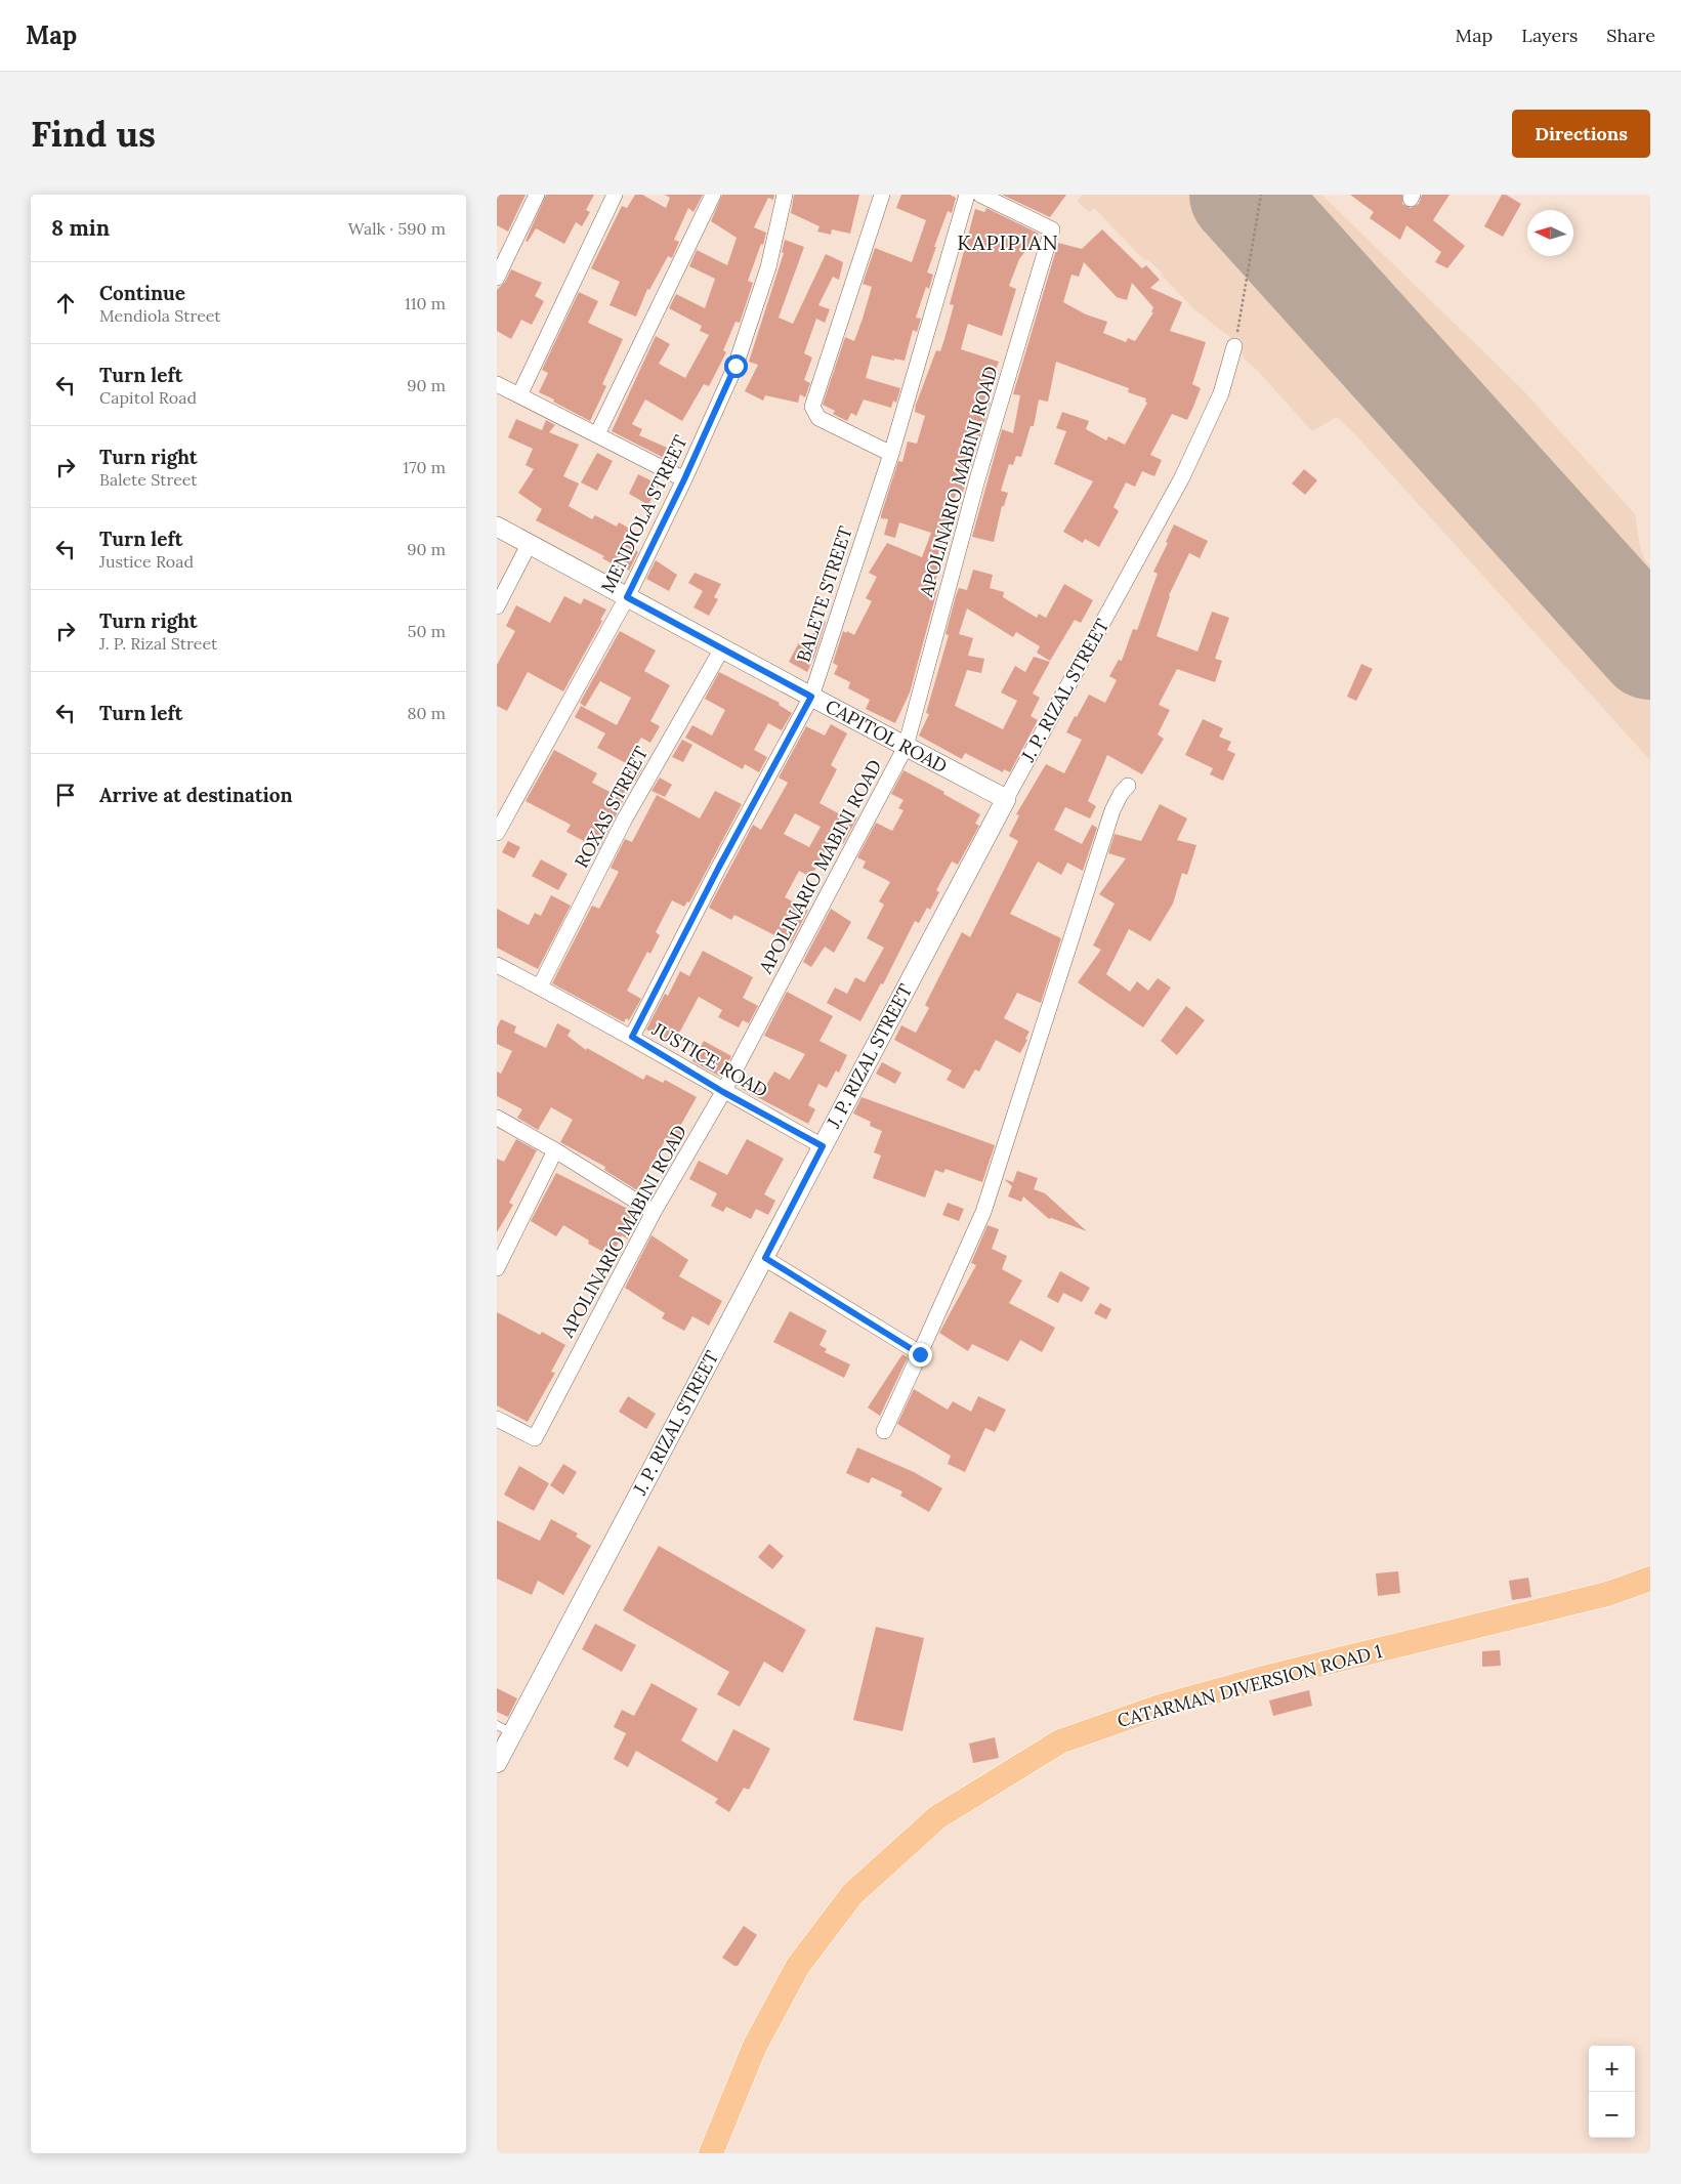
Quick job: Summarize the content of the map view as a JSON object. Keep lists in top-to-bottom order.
{
  "streets": {
    "main road": ["CATARMAN DIVERSION ROAD 1"],
    "street": [
      "APOLINARIO MABINI ROAD",
      "MENDIOLA STREET",
      "BALETE STREET",
      "J. P. RIZAL STREET",
      "CAPITOL ROAD",
      "ROXAS STREET",
      "JUSTICE ROAD"
    ]
  },
  "crossings": [
    ["APOLINARIO MABINI ROAD", "CAPITOL ROAD"],
    ["APOLINARIO MABINI ROAD", "JUSTICE ROAD"],
    ["MENDIOLA STREET", "CAPITOL ROAD"],
    ["BALETE STREET", "CAPITOL ROAD"],
    ["BALETE STREET", "JUSTICE ROAD"],
    ["J. P. RIZAL STREET", "CAPITOL ROAD"],
    ["J. P. RIZAL STREET", "JUSTICE ROAD"],
    ["CAPITOL ROAD", "ROXAS STREET"],
    ["ROXAS STREET", "JUSTICE ROAD"]
  ],
  "districts": ["KAPIPIAN"],
  "north": "left",
  "page": {
    "header": "Map",
    "nav": ["Map", "Layers", "Share"],
    "buttons": "Directions",
    "title": "Find us",
    "heading": ["8 min", "Walk · 590 m"],
    "list": [
      ["Continue", "Mendiola Street", "110 m"],
      ["Turn left", "Capitol Road", "90 m"],
      ["Turn right", "Balete Street", "170 m"],
      ["Turn left", "Justice Road", "90 m"],
      ["Turn right", "J. P. Rizal Street", "50 m"],
      ["Turn left", "80 m"],
      "Arrive at destination"
    ],
    "map_buttons": ["+", "−"]
  }
}
